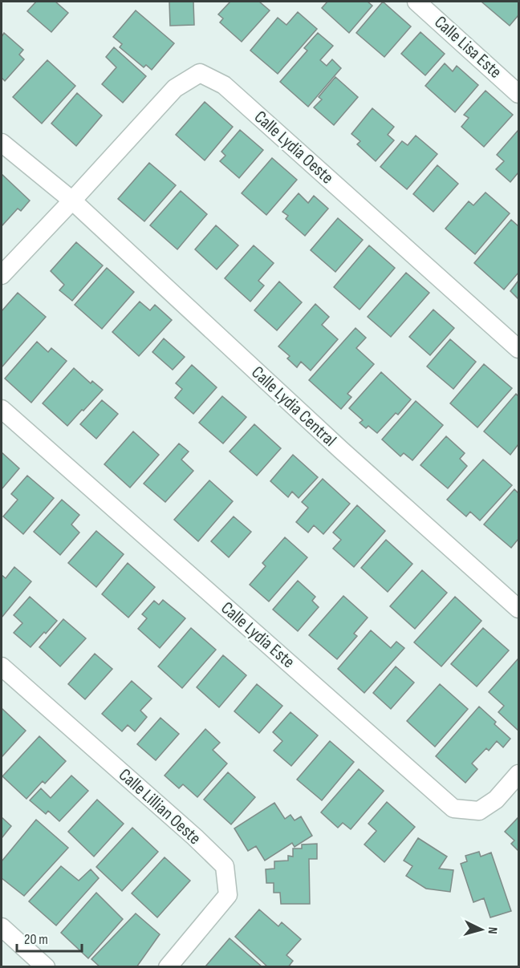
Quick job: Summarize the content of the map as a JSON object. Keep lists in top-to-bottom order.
{
  "streets": {
    "street": [
      "Calle Lisa Este",
      "Calle Lydia Oeste",
      "Calle Lydia Central",
      "Calle Lydia Este",
      "Calle Lillian Oeste"
    ]
  },
  "crossings": [
    ["Calle Lydia Oeste", "Calle Lydia Central"]
  ],
  "scale_bar": "20 m",
  "north": "right"
}
